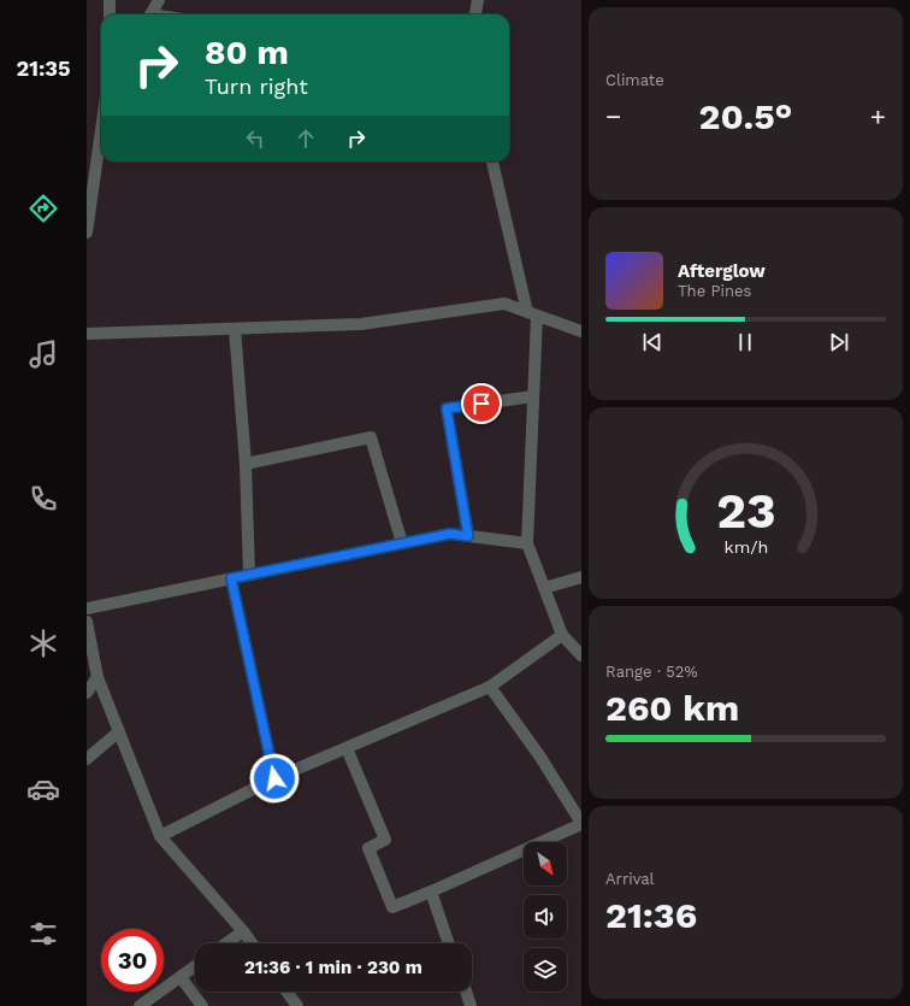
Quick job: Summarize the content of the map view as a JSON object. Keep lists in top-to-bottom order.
{
  "north": "bottom right",
  "page": {
    "tabs": "21:35",
    "tile": [
      "Climate",
      ["Range · 52%", "260 km"],
      ["Arrival", "21:36"]
    ],
    "turn": ["80 m", "Turn right"],
    "heat": ["−", "20.5°", "+"],
    "song": ["Afterglow", "The Pines"],
    "limit": "30",
    "trip": "21:36 · 1 min · 230 m",
    "gauge": ["23", "km/h"]
  }
}
